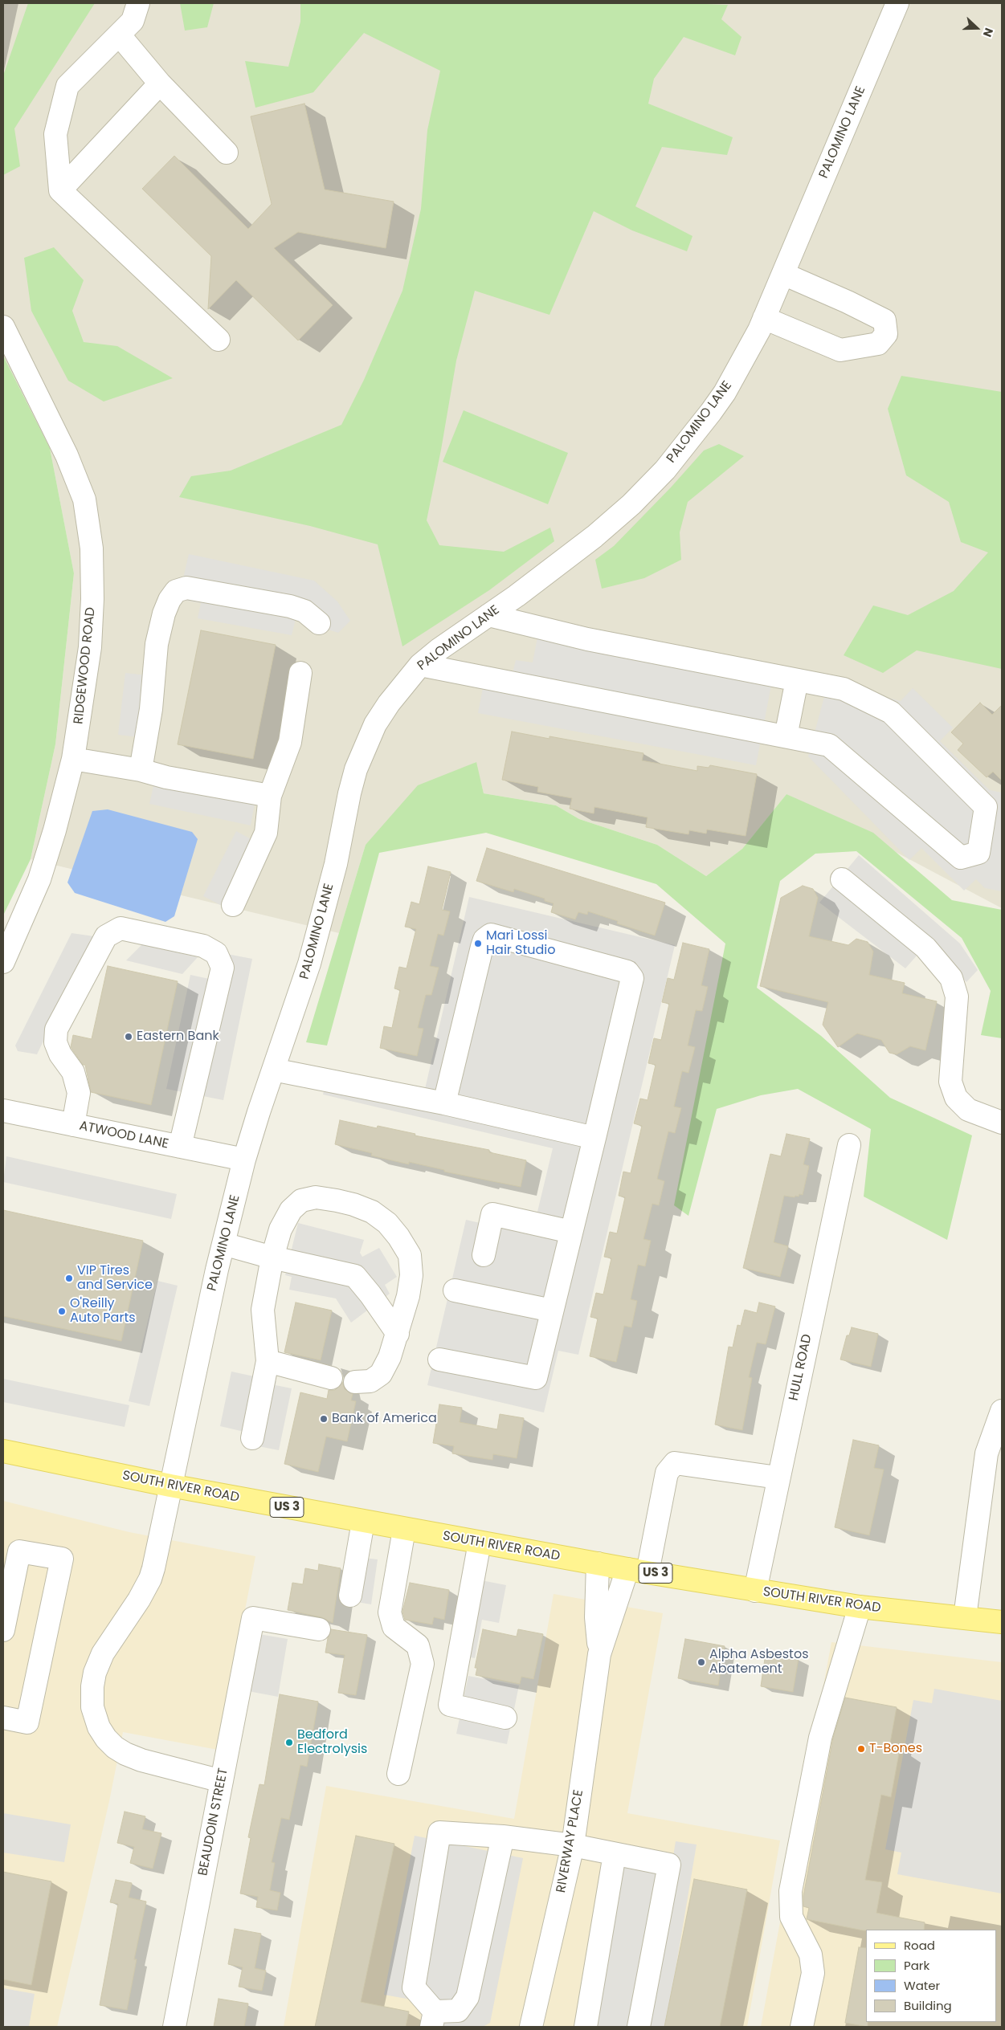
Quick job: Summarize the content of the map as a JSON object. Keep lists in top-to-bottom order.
{
  "streets": {
    "main road": ["SOUTH RIVER ROAD", "US 3"],
    "street": [
      "PALOMINO LANE",
      "RIDGEWOOD ROAD",
      "ATWOOD LANE",
      "HULL ROAD",
      "BEAUDOIN STREET",
      "RIVERWAY PLACE"
    ]
  },
  "crossings": [
    ["PALOMINO LANE", "ATWOOD LANE"],
    ["PALOMINO LANE", "SOUTH RIVER ROAD"],
    ["PALOMINO LANE", "BEAUDOIN STREET"],
    ["HULL ROAD", "SOUTH RIVER ROAD"],
    ["HULL ROAD", "RIVERWAY PLACE"],
    ["SOUTH RIVER ROAD", "RIVERWAY PLACE"]
  ],
  "places": [
    "Mari Lossi Hair Studio",
    "Eastern Bank",
    "VIP Tires and Service",
    "O'Reilly Auto Parts",
    "Bank of America",
    "Alpha Asbestos Abatement",
    "Bedford Electrolysis",
    "T-Bones"
  ],
  "legend": [
    "Road",
    "Park",
    "Water",
    "Building"
  ],
  "north": "right"
}
